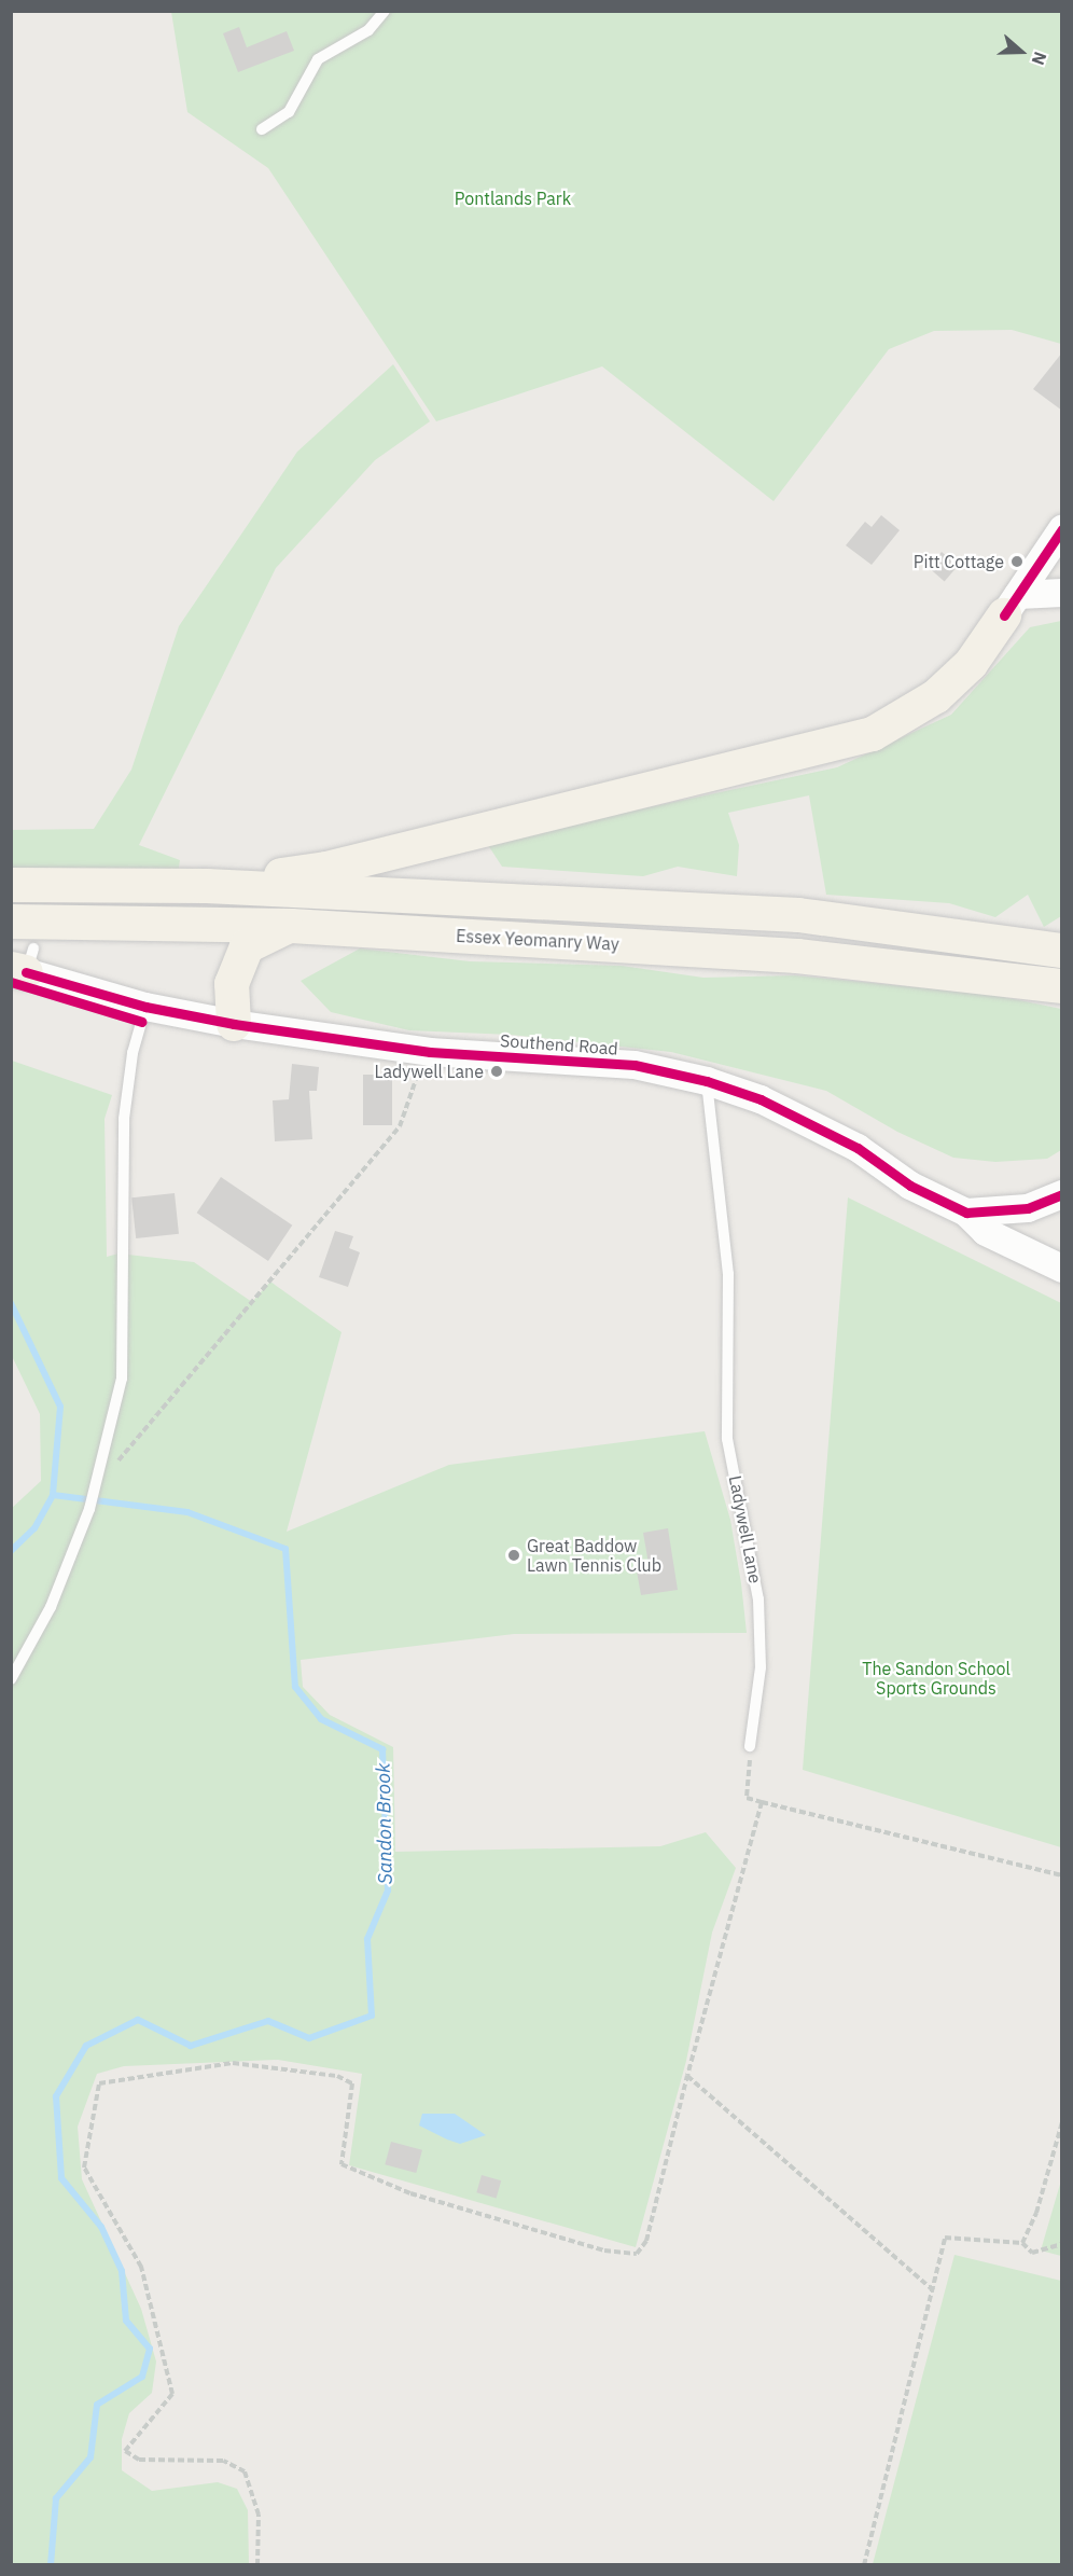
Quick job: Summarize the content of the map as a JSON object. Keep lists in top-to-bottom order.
{
  "streets": {
    "main road": ["Essex Yeomanry Way"],
    "street": ["Southend Road"],
    "lane": ["Ladywell Lane"]
  },
  "crossings": [
    ["Southend Road", "Ladywell Lane"]
  ],
  "water": ["Sandon Brook"],
  "parks": ["Pontlands Park", "The Sandon School Sports Grounds"],
  "places": ["Pitt Cottage", "Ladywell Lane", "Great Baddow Lawn Tennis Club"],
  "north": "right"
}
